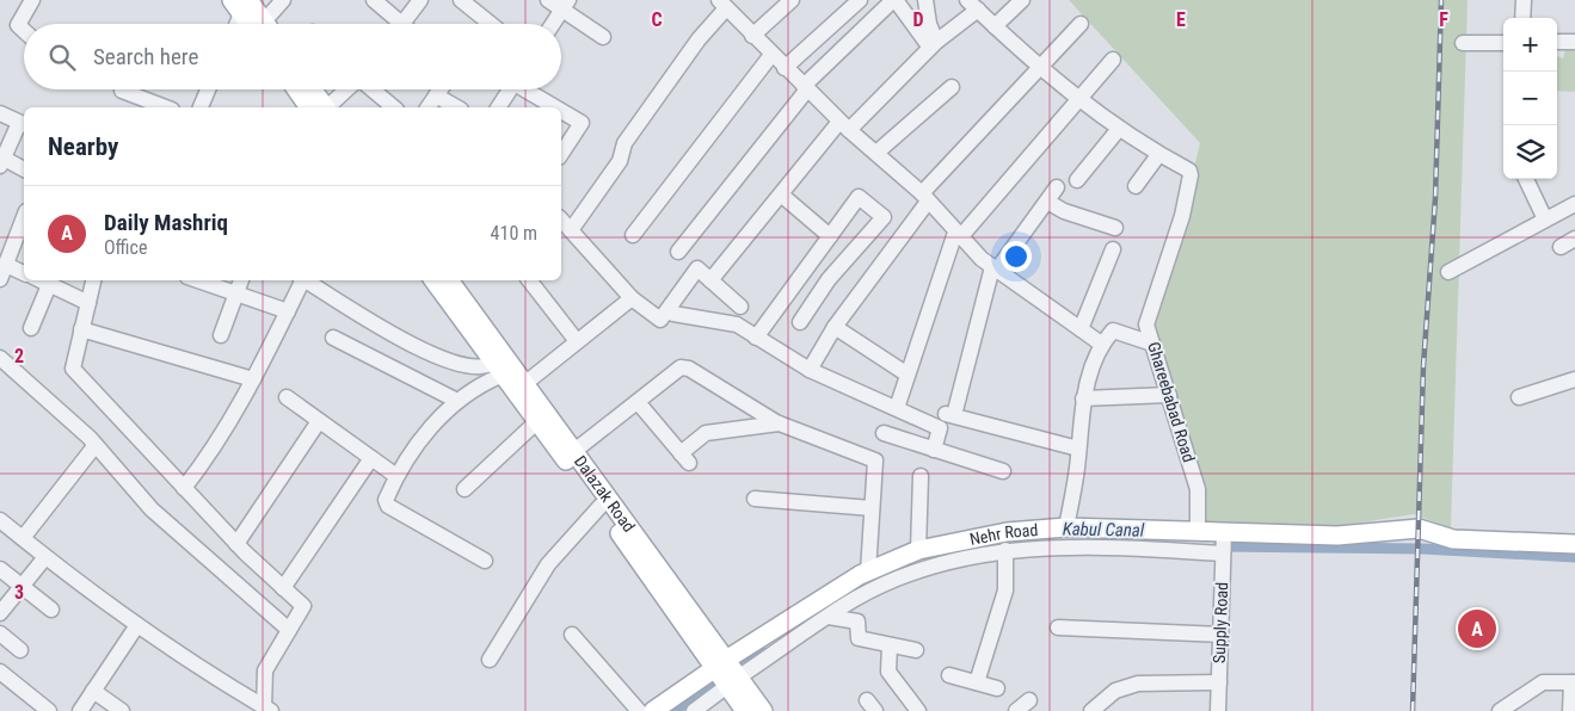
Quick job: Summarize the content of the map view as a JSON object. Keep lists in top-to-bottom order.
{
  "streets": {
    "main road": ["Dalazak Road", "Nehr Road"],
    "street": ["Ghareebabad Road", "Supply Road"]
  },
  "crossings": [
    ["Ghareebabad Road", "Nehr Road"],
    ["Dalazak Road", "Nehr Road"],
    ["Nehr Road", "Supply Road"]
  ],
  "water": ["Kabul Canal"],
  "page": {
    "map_buttons": ["+", "−"],
    "search": "Search here",
    "heading": "Nearby",
    "list": [
      {
        "mark": "A",
        "name": "Daily Mashriq",
        "note": "Office",
        "value": "410 m"
      }
    ],
    "pins": "A"
  },
  "grid": {
    "columns": [
      "C",
      "D",
      "E",
      "F"
    ],
    "rows": ["2", "3"]
  }
}
